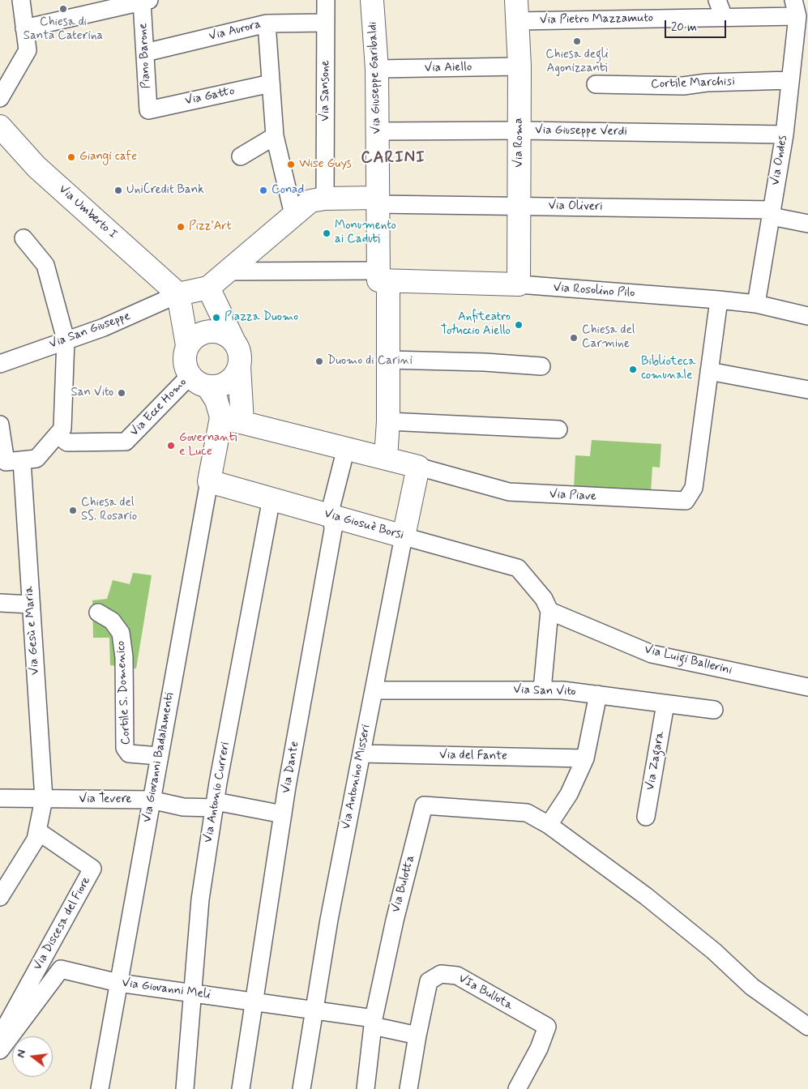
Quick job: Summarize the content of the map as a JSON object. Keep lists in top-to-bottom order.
{
  "streets": {
    "street": [
      "Via Pietro Mazzamuto",
      "Via Aurora",
      "Piano Barone",
      "Via Aiello",
      "Via Giuseppe Garibaldi",
      "Cortile Marchisi",
      "Via Sansone",
      "Via Gatto",
      "Via Giuseppe Verdi",
      "Via Roma",
      "Via Ondes",
      "Via Oliveri",
      "Via Umberto I",
      "Via Rosolino Pilo",
      "Via San Giuseppe",
      "Via Ecce Homo",
      "Via Piave",
      "Via Giosuè Borsi",
      "Via Gesù e Maria",
      "Via Luigi Ballerini",
      "Via San Vito",
      "Cortile S. Domenico",
      "Via del Fante",
      "Via Giovanni Badalamenti",
      "Via Zagara",
      "Via Dante",
      "Via Antonino Misseri",
      "Via Antonio Curreri",
      "Via Tevere",
      "Via Bulotta",
      "Via Discesa del Fiore",
      "Via Giovanni Meli",
      "VIa Bullota"
    ]
  },
  "crossings": [
    ["Via Pietro Mazzamuto", "Via Roma"],
    ["Via Pietro Mazzamuto", "Via Ondes"],
    ["Via Aurora", "Piano Barone"],
    ["Via Aurora", "Via Sansone"],
    ["Piano Barone", "Via Gatto"],
    ["Via Aiello", "Via Giuseppe Garibaldi"],
    ["Via Aiello", "Via Roma"],
    ["Via Giuseppe Garibaldi", "Via Giuseppe Verdi"],
    ["Via Giuseppe Garibaldi", "Via Oliveri"],
    ["Via Giuseppe Garibaldi", "Via Rosolino Pilo"],
    ["Via Giuseppe Garibaldi", "Via Piave"],
    ["Cortile Marchisi", "Via Ondes"],
    ["Via Giuseppe Verdi", "Via Roma"],
    ["Via Giuseppe Verdi", "Via Ondes"],
    ["Via Roma", "Via Oliveri"],
    ["Via Roma", "Via Rosolino Pilo"],
    ["Via Ondes", "Via Oliveri"],
    ["Via Ondes", "Via Rosolino Pilo"],
    ["Via Umberto I", "Via San Giuseppe"],
    ["Via Rosolino Pilo", "Via Piave"],
    ["Via Piave", "Via Giovanni Badalamenti"],
    ["Via Piave", "Via Dante"],
    ["Via Piave", "Via Antonino Misseri"],
    ["Via Giosuè Borsi", "Via Luigi Ballerini"],
    ["Via Giosuè Borsi", "Via Giovanni Badalamenti"],
    ["Via Giosuè Borsi", "Via Dante"],
    ["Via Giosuè Borsi", "Via Antonino Misseri"],
    ["Via Giosuè Borsi", "Via Antonio Curreri"],
    ["Via Gesù e Maria", "Via Tevere"],
    ["Via Gesù e Maria", "Via Discesa del Fiore"],
    ["Via San Vito", "Via Zagara"],
    ["Via San Vito", "Via Antonino Misseri"],
    ["Cortile S. Domenico", "Via Giovanni Badalamenti"],
    ["Via del Fante", "Via Antonino Misseri"],
    ["Via Giovanni Badalamenti", "Via Tevere"],
    ["Via Giovanni Badalamenti", "Via Giovanni Meli"],
    ["Via Dante", "Via Tevere"],
    ["Via Dante", "Via Giovanni Meli"],
    ["Via Antonino Misseri", "Via Giovanni Meli"],
    ["Via Antonio Curreri", "Via Tevere"],
    ["Via Antonio Curreri", "Via Giovanni Meli"],
    ["Via Bulotta", "Via Giovanni Meli"]
  ],
  "districts": ["CARINI"],
  "places": [
    "Chiesa di Santa Caterina",
    "Chiesa degli Agonizzanti",
    "Giangi cafe",
    "Wise Guys",
    "UniCredit Bank",
    "Conad",
    "Pizz'Art",
    "Monumento ai Caduti",
    "Piazza Duomo",
    "Anfiteatro Totuccio Aiello",
    "Chiesa del Carmine",
    "Duomo di Carini",
    "Biblioteca comunale",
    "San Vito",
    "Governanti e Luce",
    "Chiesa del SS. Rosario"
  ],
  "scale_bar": "20 m",
  "north": "left"
}
